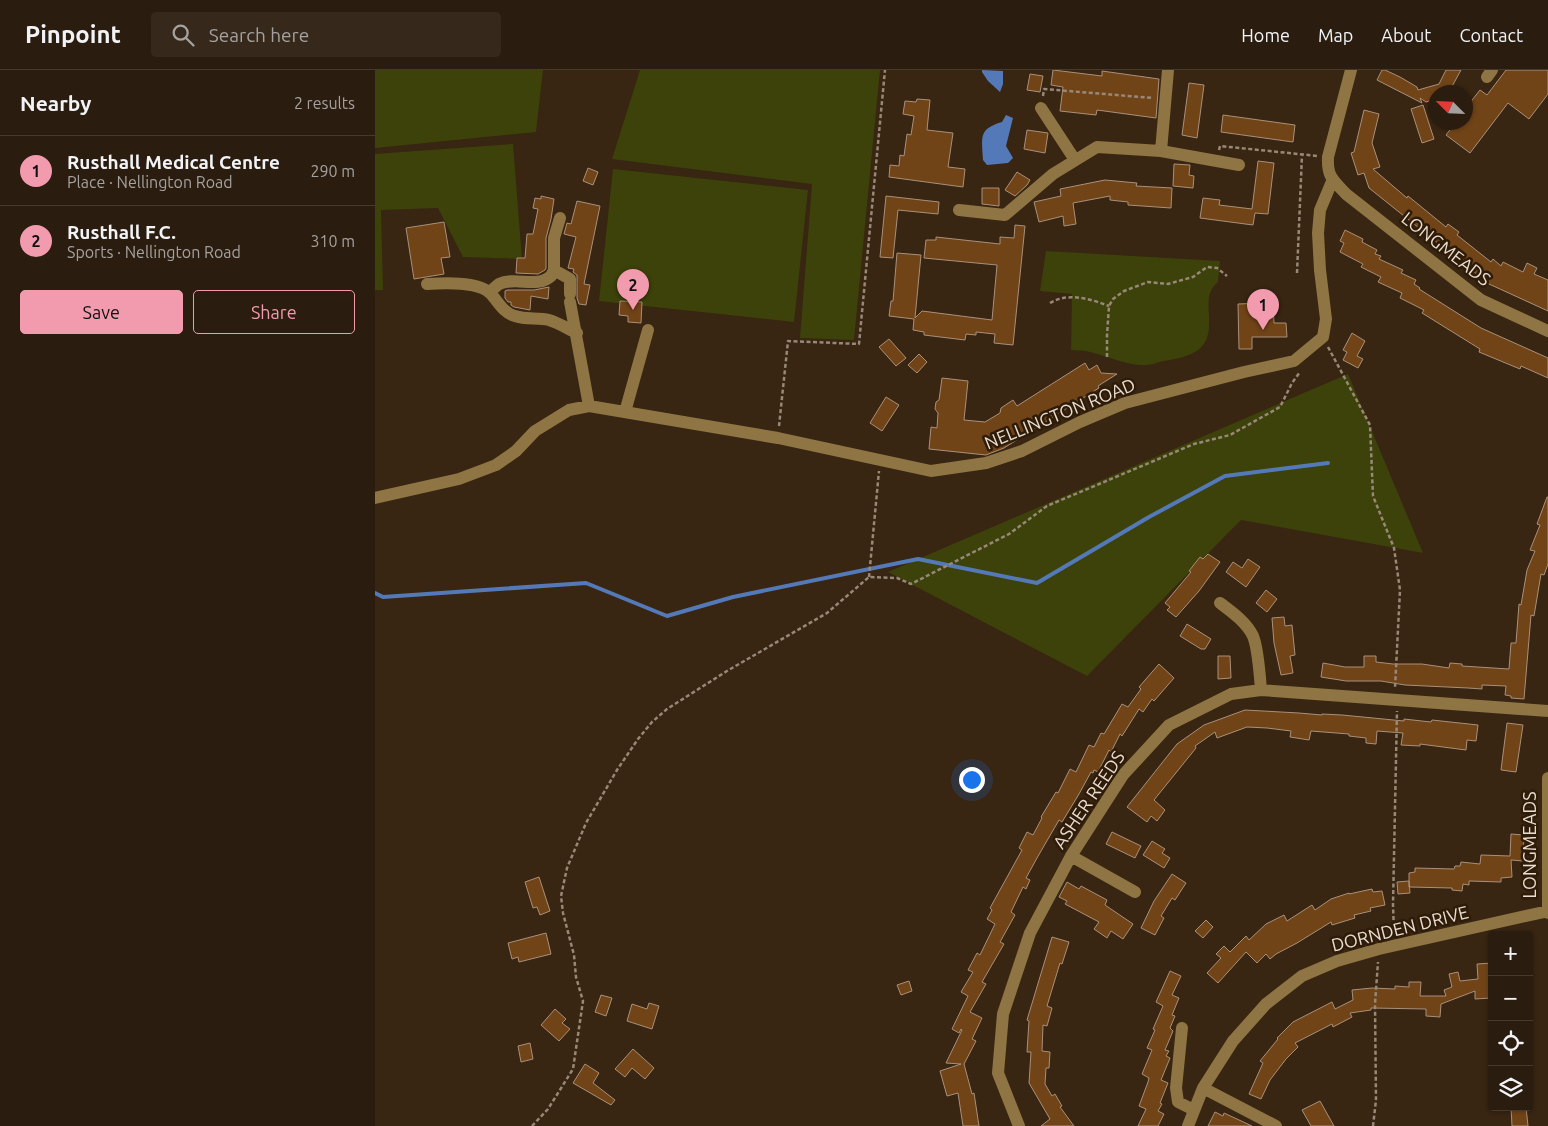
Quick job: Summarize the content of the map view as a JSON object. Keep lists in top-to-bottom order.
{
  "streets": {
    "street": [
      "LONGMEADS",
      "NELLINGTON ROAD",
      "ASHER REEDS",
      "DORNDEN DRIVE"
    ]
  },
  "crossings": [
    ["LONGMEADS", "DORNDEN DRIVE"]
  ],
  "north": "top left",
  "page": {
    "header": "Pinpoint",
    "search": "Search here",
    "nav": [
      "Home",
      "Map",
      "About",
      "Contact"
    ],
    "heading": ["Nearby", "2 results"],
    "list": [
      {
        "mark": "1",
        "name": "Rusthall Medical Centre",
        "note": "Place · Nellington Road",
        "value": "290 m"
      },
      {
        "mark": "2",
        "name": "Rusthall F.C.",
        "note": "Sports · Nellington Road",
        "value": "310 m"
      }
    ],
    "pins": ["2", "1"],
    "buttons": ["Save", "Share"],
    "map_buttons": ["+", "−"]
  }
}
